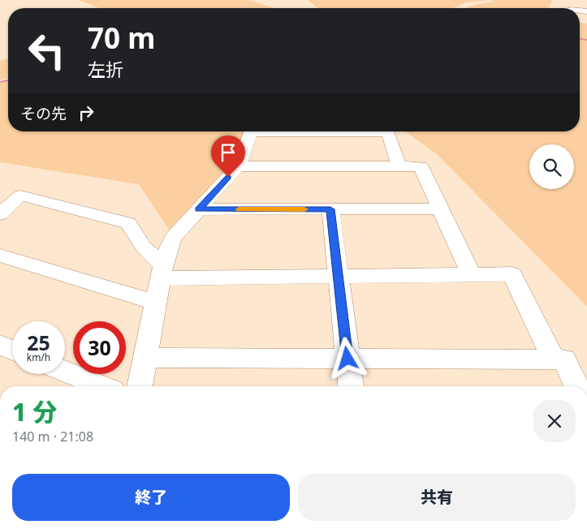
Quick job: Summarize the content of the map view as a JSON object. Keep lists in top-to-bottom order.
{
  "page": {
    "turn": ["70 m", "左折"],
    "then": "その先",
    "speed": "25 km/h",
    "limit": "30",
    "heading": ["1 分", "140 m · 21:08"],
    "buttons": ["終了", "共有"]
  }
}
